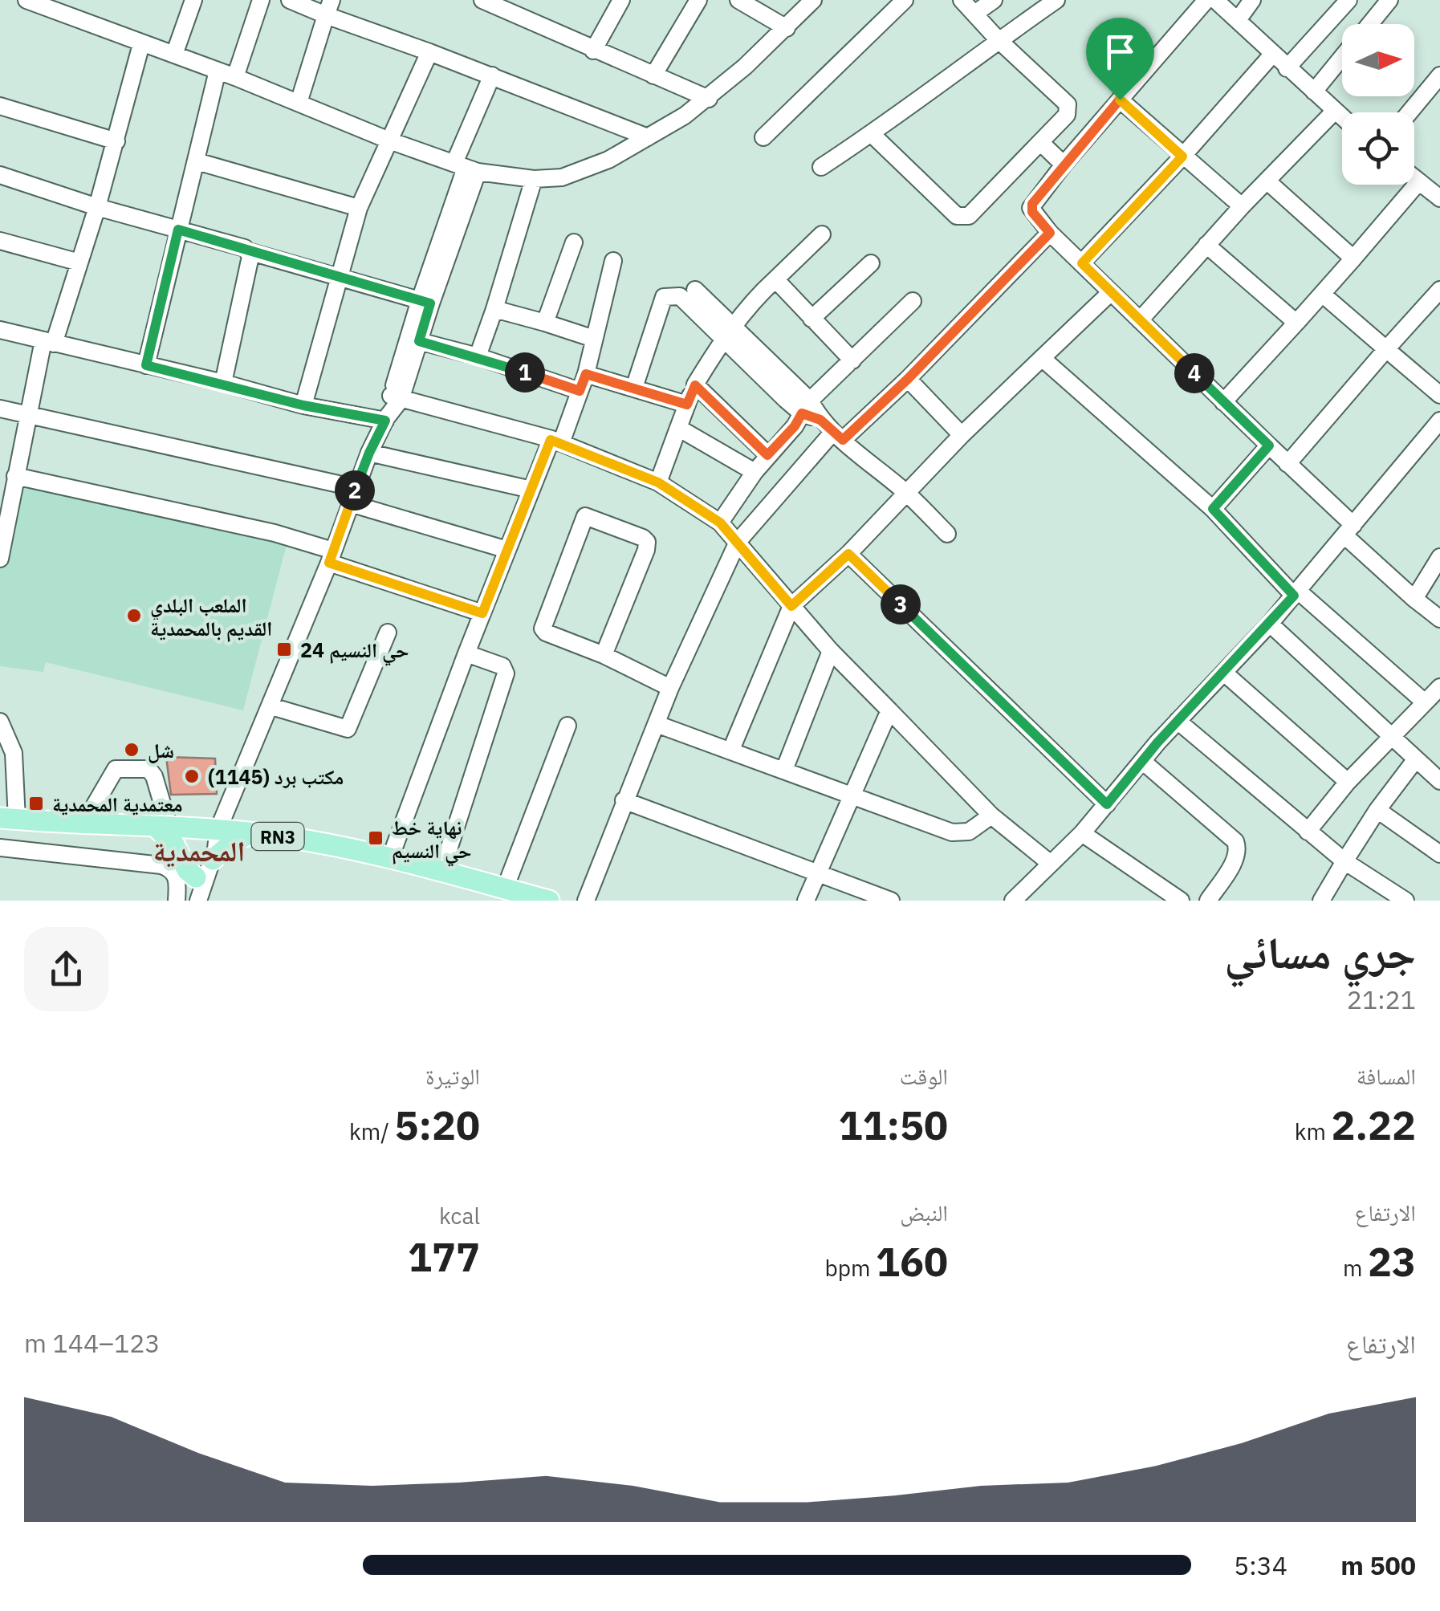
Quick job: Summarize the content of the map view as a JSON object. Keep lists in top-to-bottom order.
{
  "streets": {
    "main road": ["RN3"]
  },
  "districts": ["المحمدية"],
  "places": {
    "other": ["الملعب البلدي القديم بالمحمدية", "شل", "مكتب برد (1145)"],
    "transit": ["حي النسيم 24", "معتمدية المحمدية", "نهاية خط حي النسيم"]
  },
  "north": "right",
  "page": {
    "pins": [
      "1",
      "4",
      "2",
      "3"
    ],
    "heading": ["جري مسائي", "21:21"],
    "stats": [
      ["المسافة", "2.22 km"],
      ["الوقت", "11:50"],
      ["الوتيرة", "5:20 /km"],
      ["الارتفاع", "23 m"],
      ["النبض", "160 bpm"],
      ["kcal", "177"]
    ],
    "chart": ["الارتفاع", "123–144 m"],
    "list": [
      {
        "name": "500 m",
        "note": "5:34"
      }
    ]
  }
}
